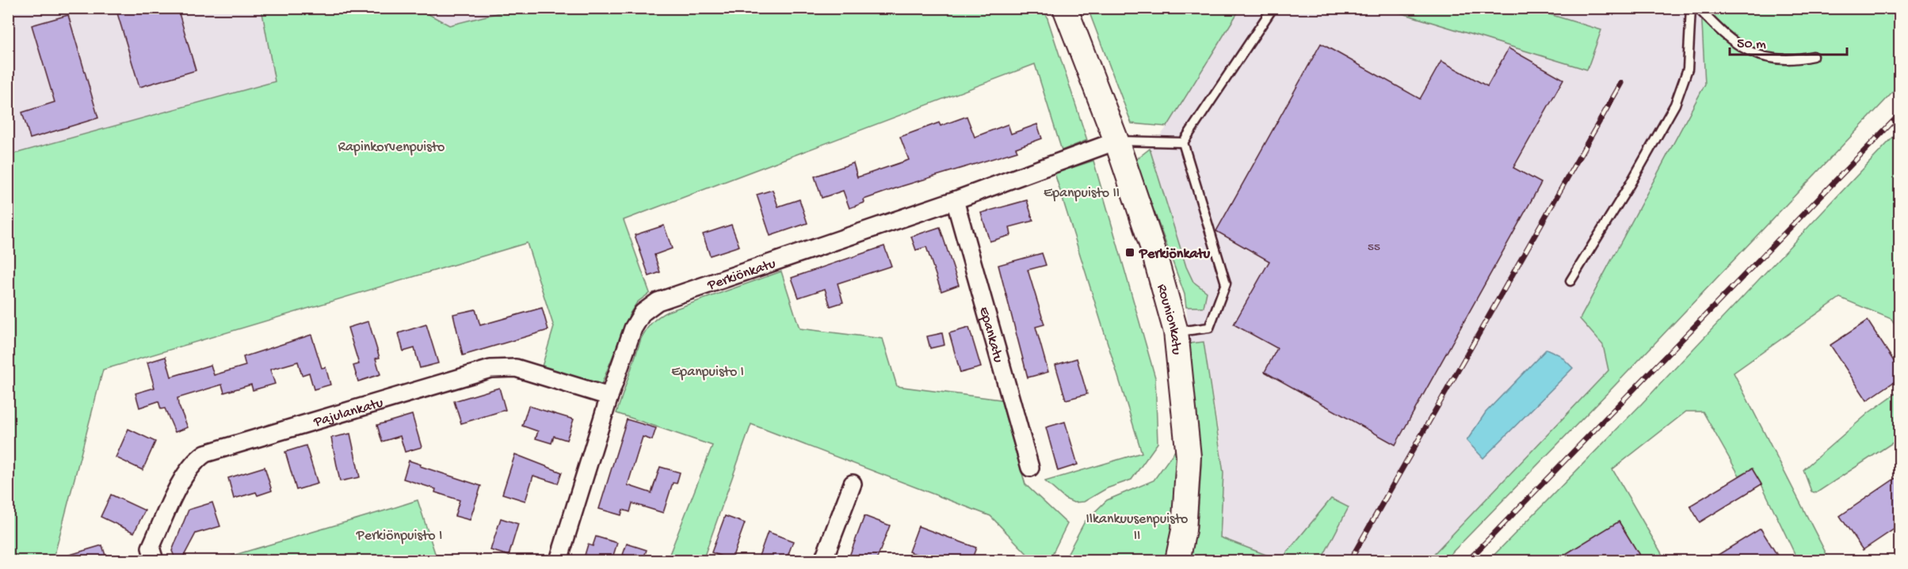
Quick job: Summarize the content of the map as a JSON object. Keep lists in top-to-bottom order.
{
  "streets": {
    "main road": ["Rounionkatu"],
    "street": ["Perkiönkatu", "Epankatu", "Pajulankatu"]
  },
  "crossings": [
    ["Perkiönkatu", "Rounionkatu"],
    ["Perkiönkatu", "Epankatu"],
    ["Perkiönkatu", "Pajulankatu"]
  ],
  "parks": [
    "Rapinkorvenpuisto",
    "Epanpuisto II",
    "Epanpuisto I",
    "Ilkankuusenpuisto II",
    "Perkiönpuisto I"
  ],
  "places": {
    "transit": ["Perkiönkatu"]
  },
  "house_numbers": ["55"],
  "scale_bar": "50 m"
}
